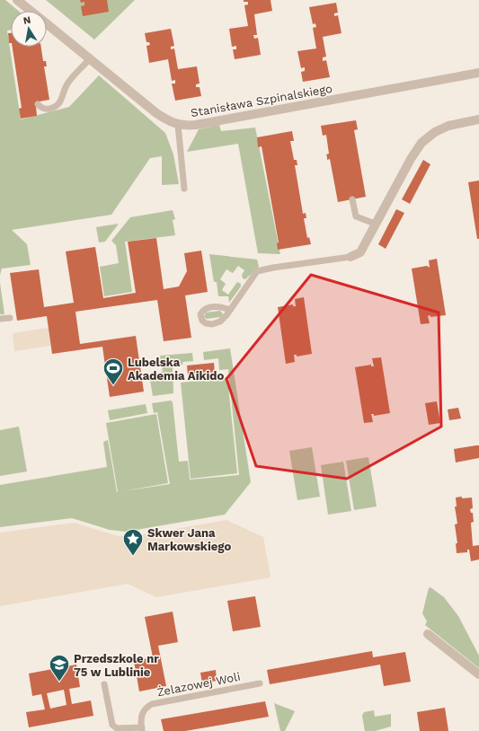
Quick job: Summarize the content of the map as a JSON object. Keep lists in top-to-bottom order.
{
  "streets": {
    "street": ["Stanisława Szpinalskiego"],
    "lane": ["Żelazowej Woli"]
  },
  "places": {
    "sports": ["Lubelska Akademia Aikido"],
    "place": ["Skwer Jana Markowskiego"],
    "school or university": ["Przedszkole nr 75 w Lublinie"]
  },
  "north": "top"
}
